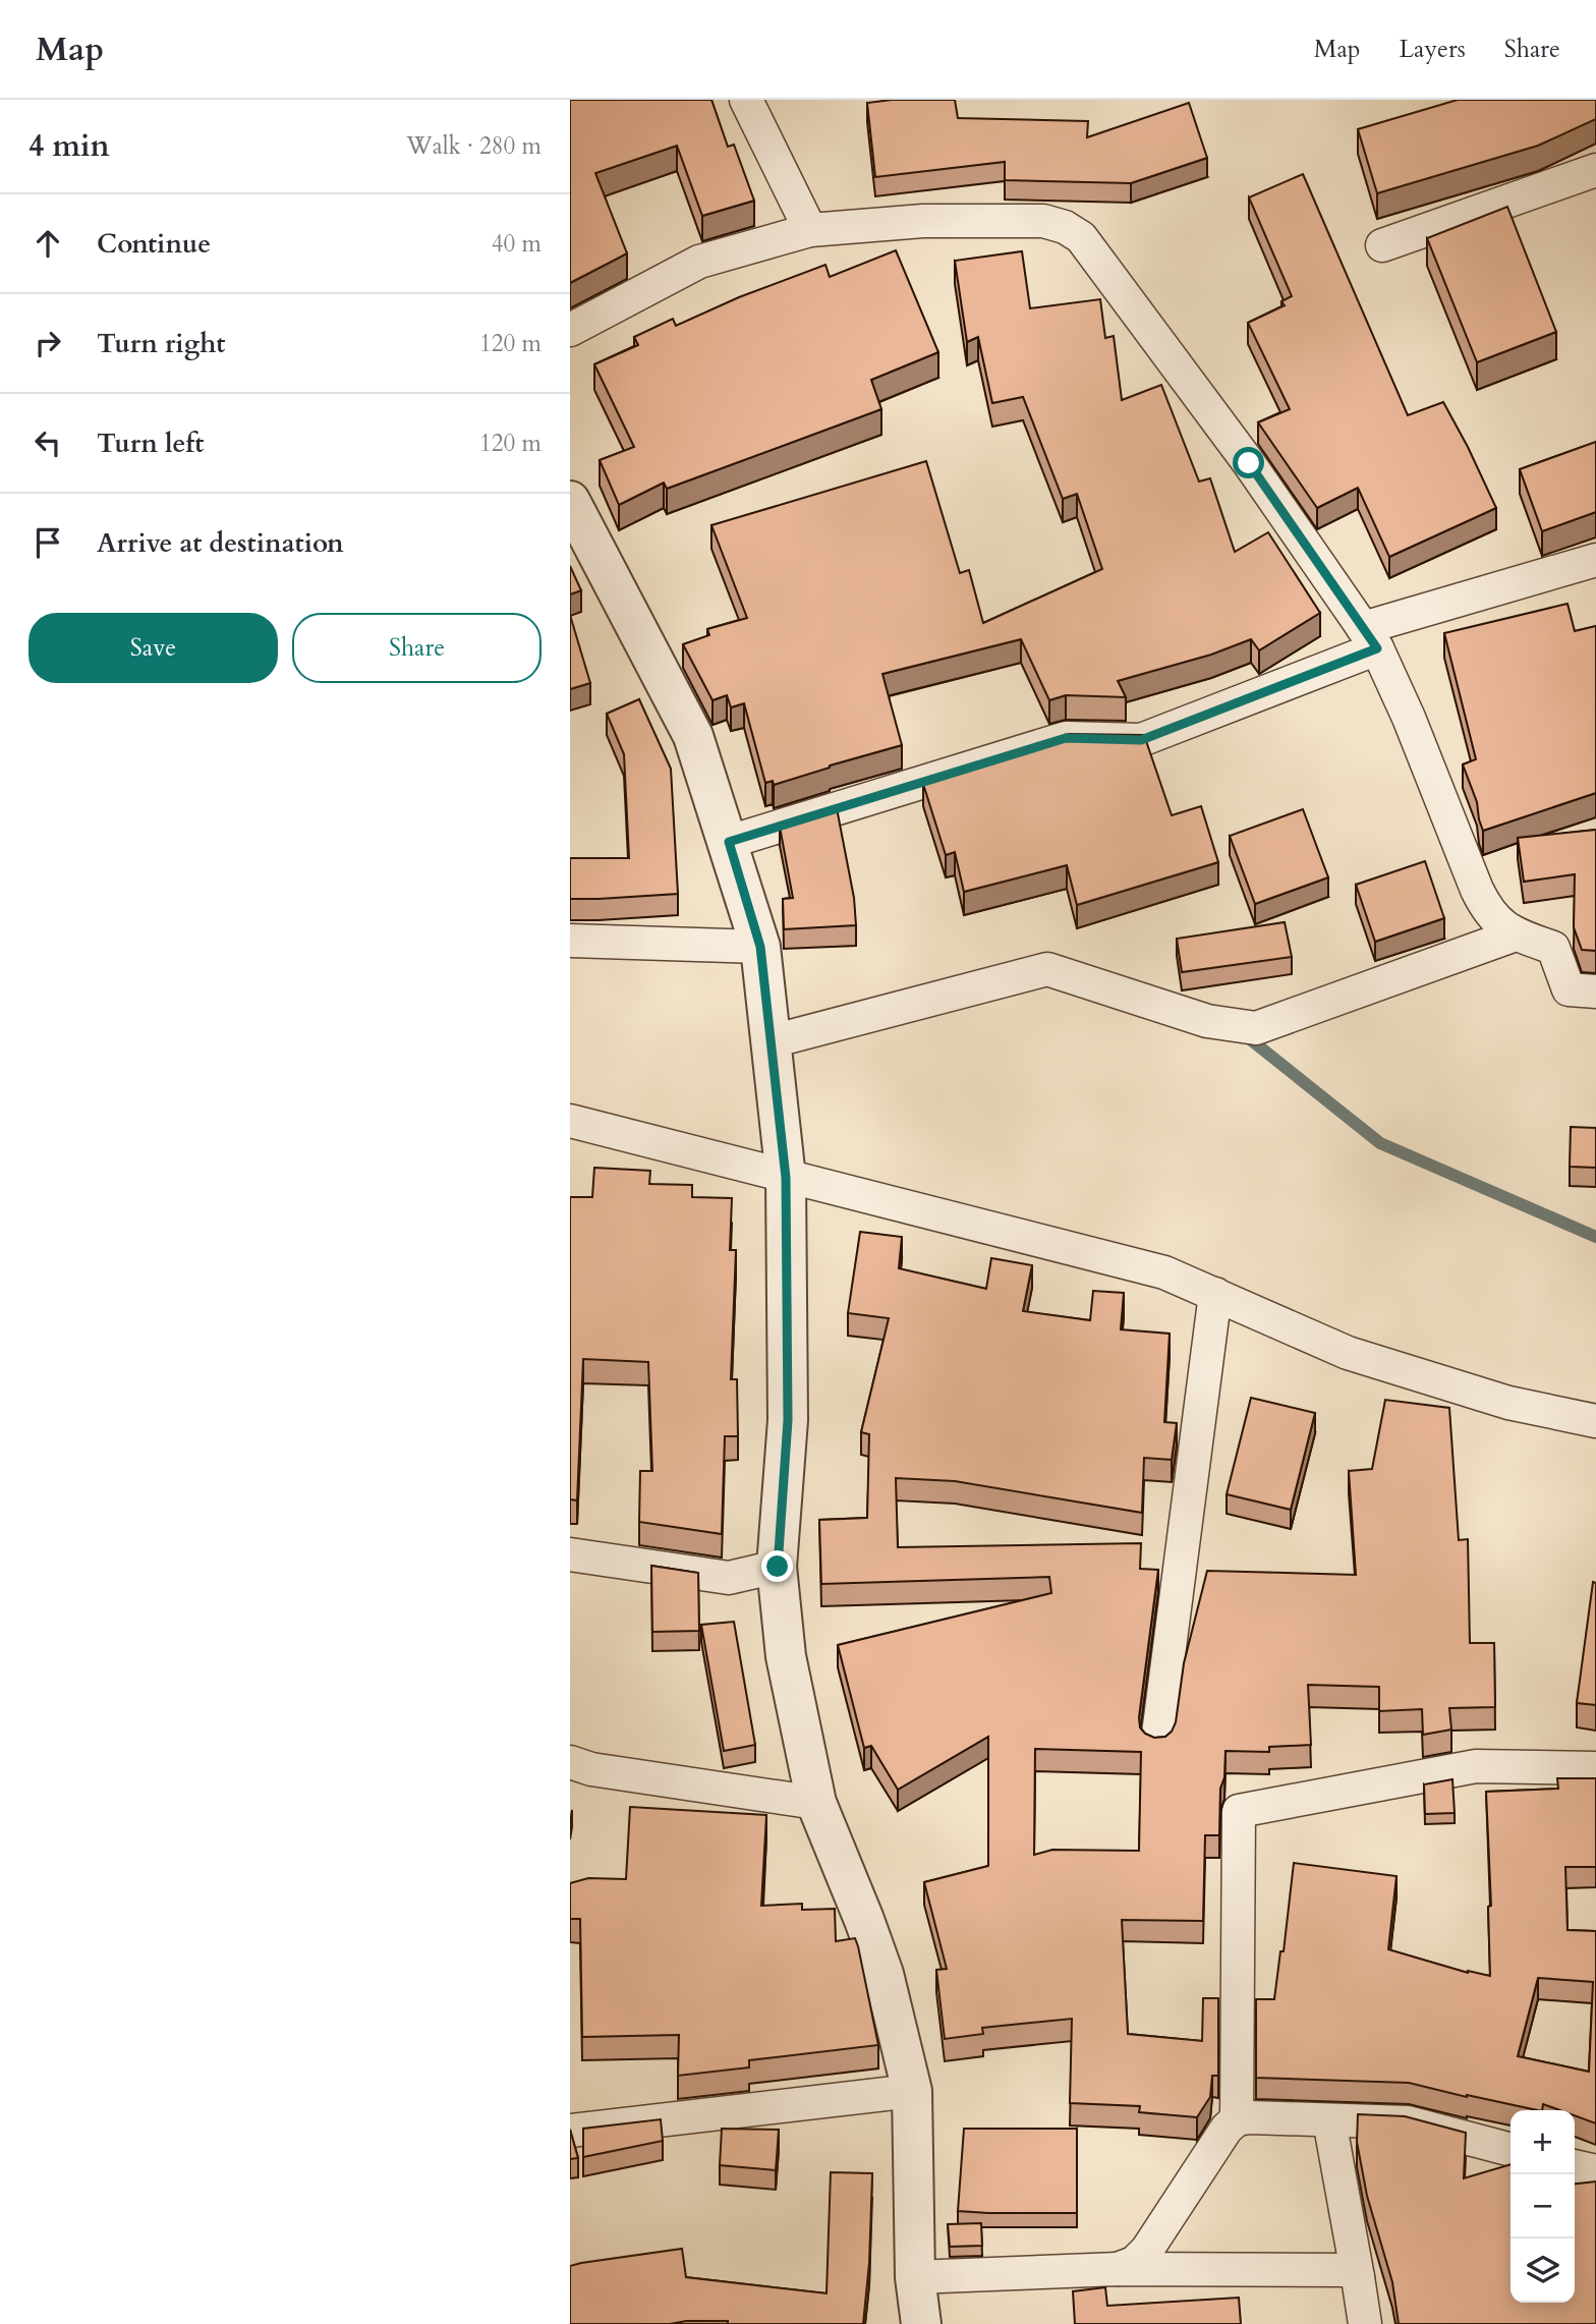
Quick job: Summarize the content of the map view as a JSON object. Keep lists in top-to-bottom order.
{
  "page": {
    "header": "Map",
    "nav": ["Map", "Layers", "Share"],
    "heading": ["4 min", "Walk · 280 m"],
    "list": [
      ["Continue", "40 m"],
      ["Turn right", "120 m"],
      ["Turn left", "120 m"],
      "Arrive at destination"
    ],
    "buttons": ["Save", "Share"],
    "map_buttons": ["+", "−"]
  }
}
